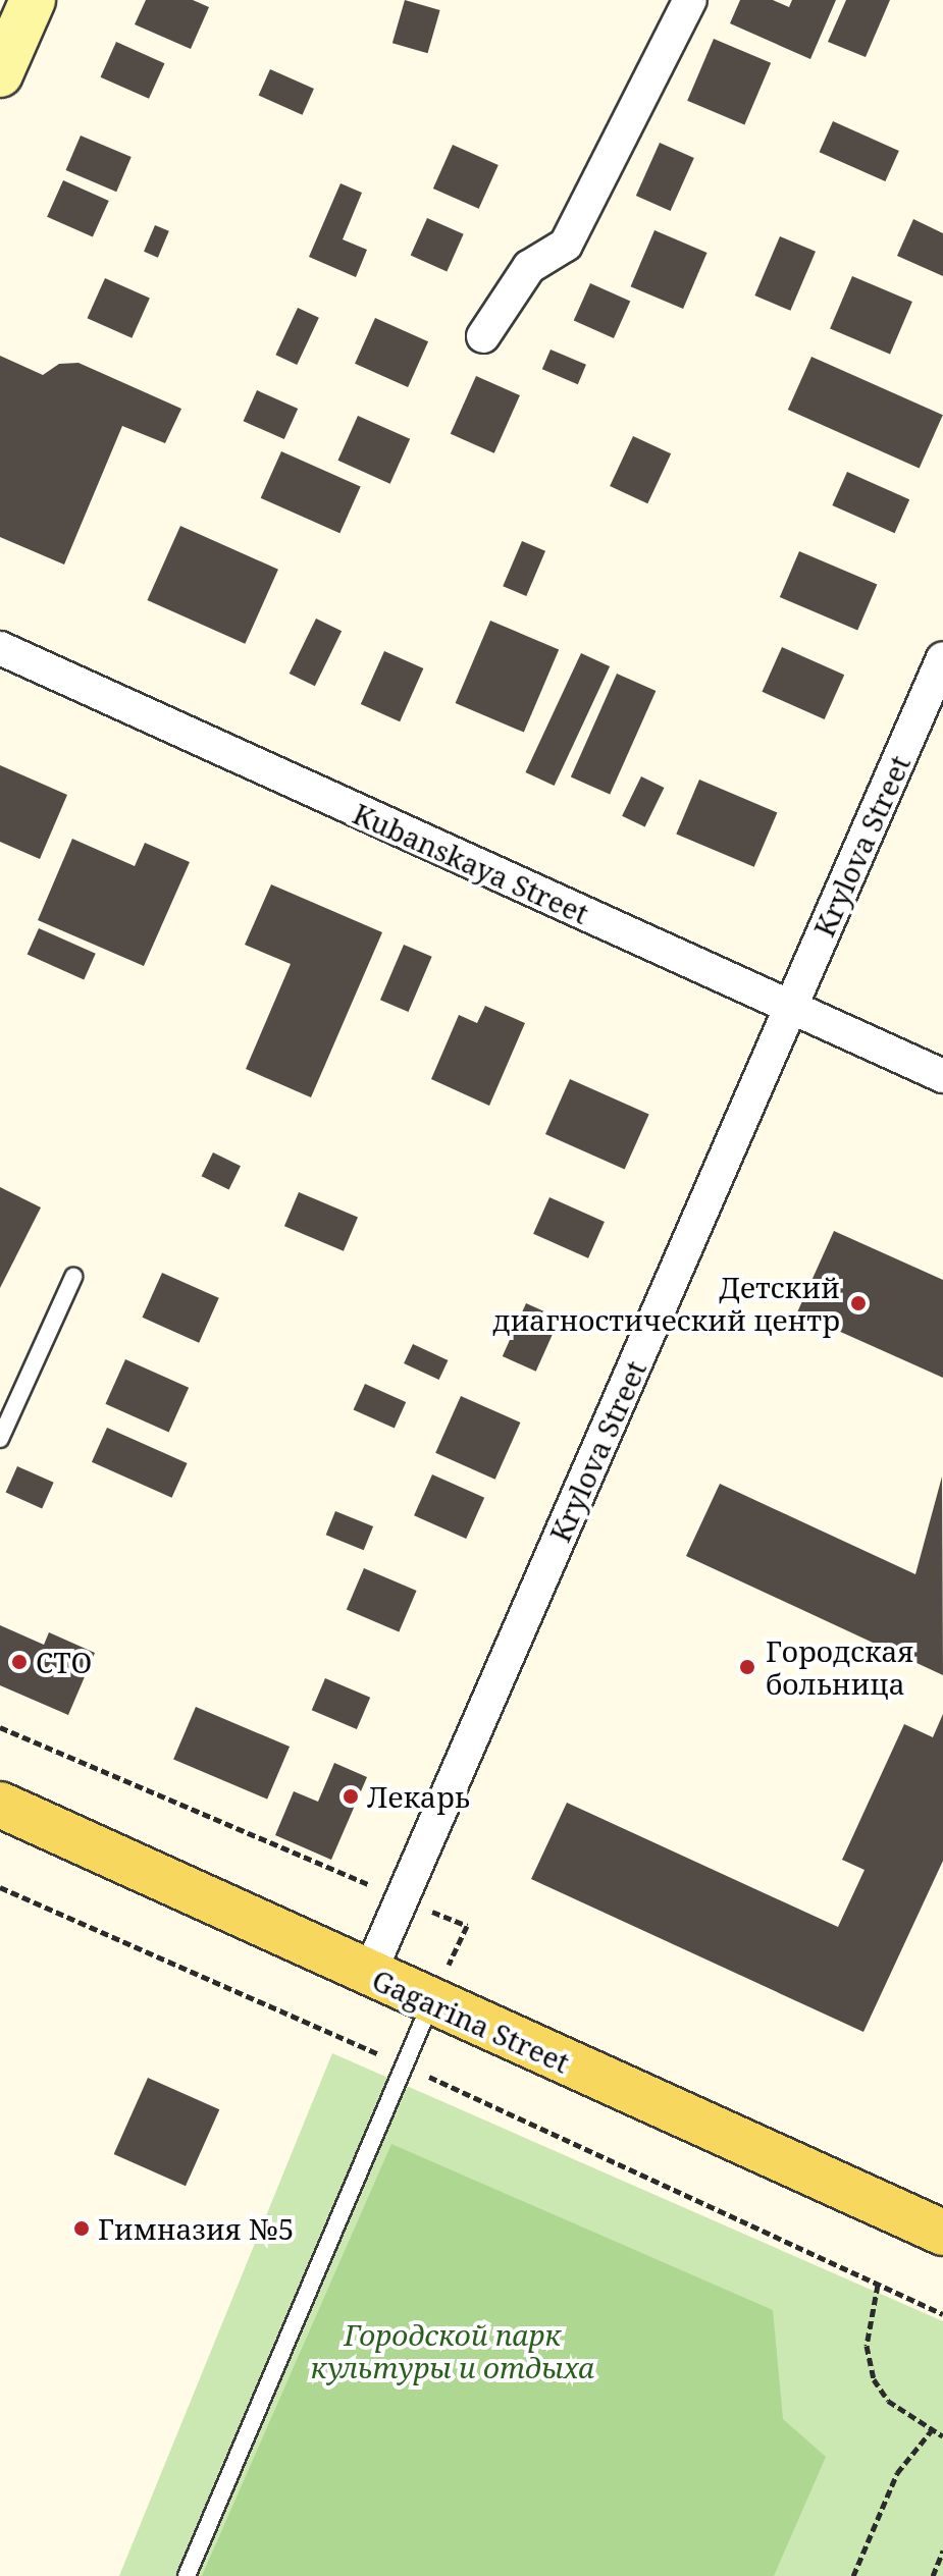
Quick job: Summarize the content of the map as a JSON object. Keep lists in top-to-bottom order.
{
  "streets": {
    "main road": ["Gagarina Street"],
    "street": ["Krylova Street", "Kubanskaya Street"]
  },
  "crossings": [
    ["Krylova Street", "Kubanskaya Street"],
    ["Krylova Street", "Gagarina Street"]
  ],
  "parks": ["Городской парк культуры и отдыха"],
  "places": [
    "Детский диагностический центр",
    "СТО",
    "Городская больница",
    "Лекарь",
    "Гимназия №5"
  ]
}
